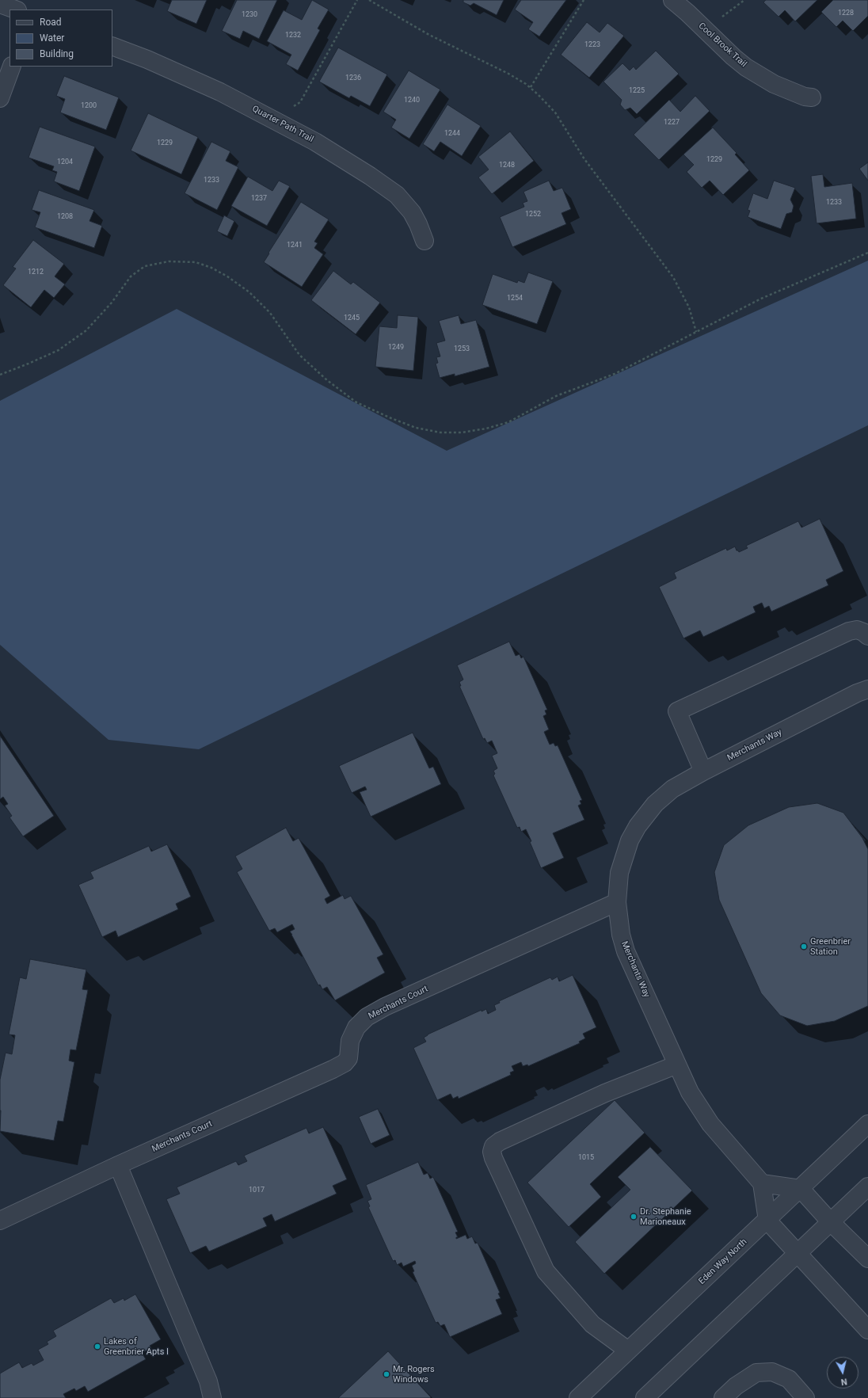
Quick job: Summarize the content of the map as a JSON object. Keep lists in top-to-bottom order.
{
  "streets": {
    "street": [
      "Cool Brook Trail",
      "Quarter Path Trail",
      "Merchants Way",
      "Merchants Court",
      "Eden Way North"
    ]
  },
  "crossings": [
    ["Merchants Way", "Merchants Court"]
  ],
  "places": [
    "Greenbrier Station",
    "Dr. Stephanie Marioneaux",
    "Lakes of Greenbrier Apts I",
    "Mr. Rogers Windows"
  ],
  "house_numbers": [
    "1228",
    "1230",
    "1232",
    "1223",
    "1236",
    "1225",
    "1240",
    "1200",
    "1227",
    "1244",
    "1229",
    "1229",
    "1204",
    "1248",
    "1233",
    "1237",
    "1233",
    "1252",
    "1208",
    "1241",
    "1212",
    "1254",
    "1245",
    "1249",
    "1253",
    "1015",
    "1017"
  ],
  "legend": ["Road", "Water", "Building"],
  "north": "bottom"
}
